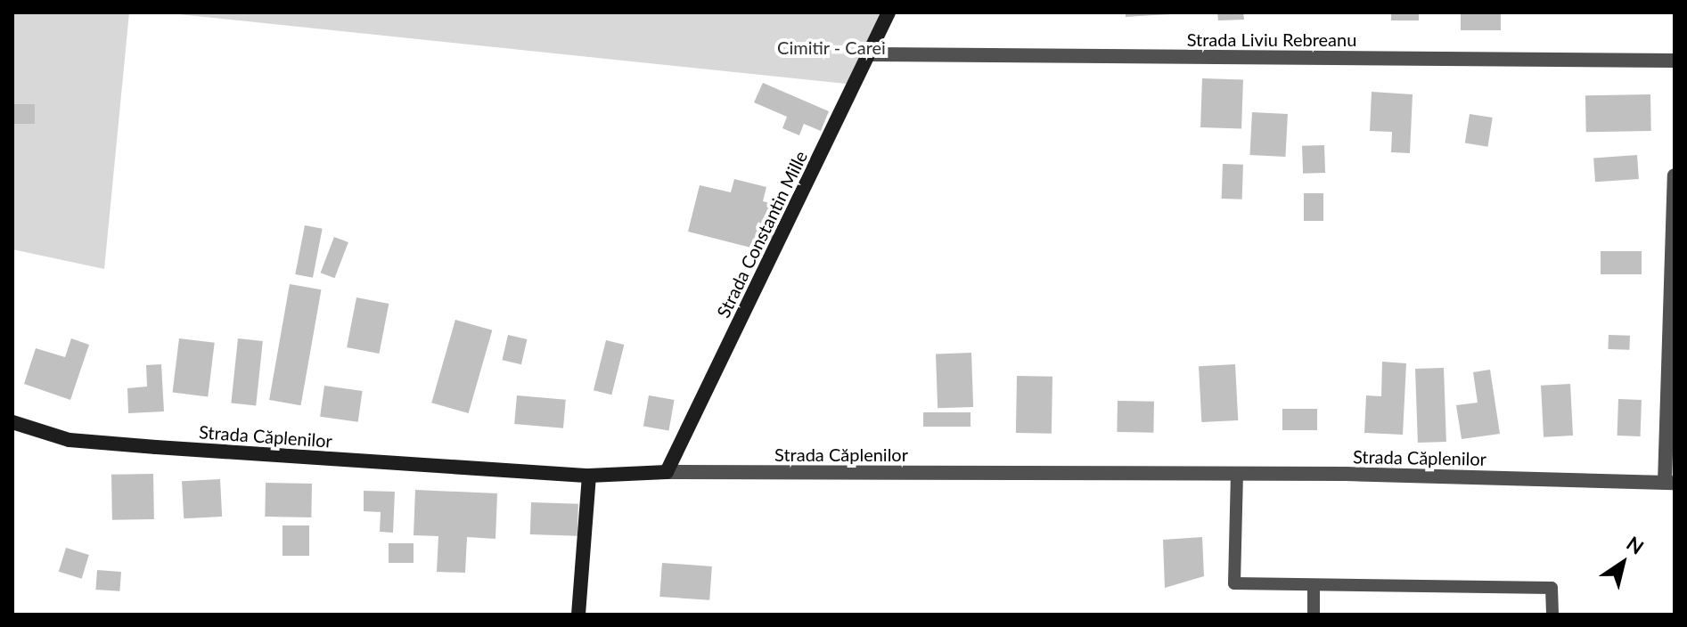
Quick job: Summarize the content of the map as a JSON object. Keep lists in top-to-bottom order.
{
  "streets": {
    "main road": ["Strada Constantin Mille", "Strada Căplenilor"],
    "street": ["Strada Liviu Rebreanu"]
  },
  "crossings": [
    ["Strada Liviu Rebreanu", "Strada Constantin Mille"],
    ["Strada Constantin Mille", "Strada Căplenilor"]
  ],
  "parks": ["Cimitir - Carei"],
  "north": "top right"
}
